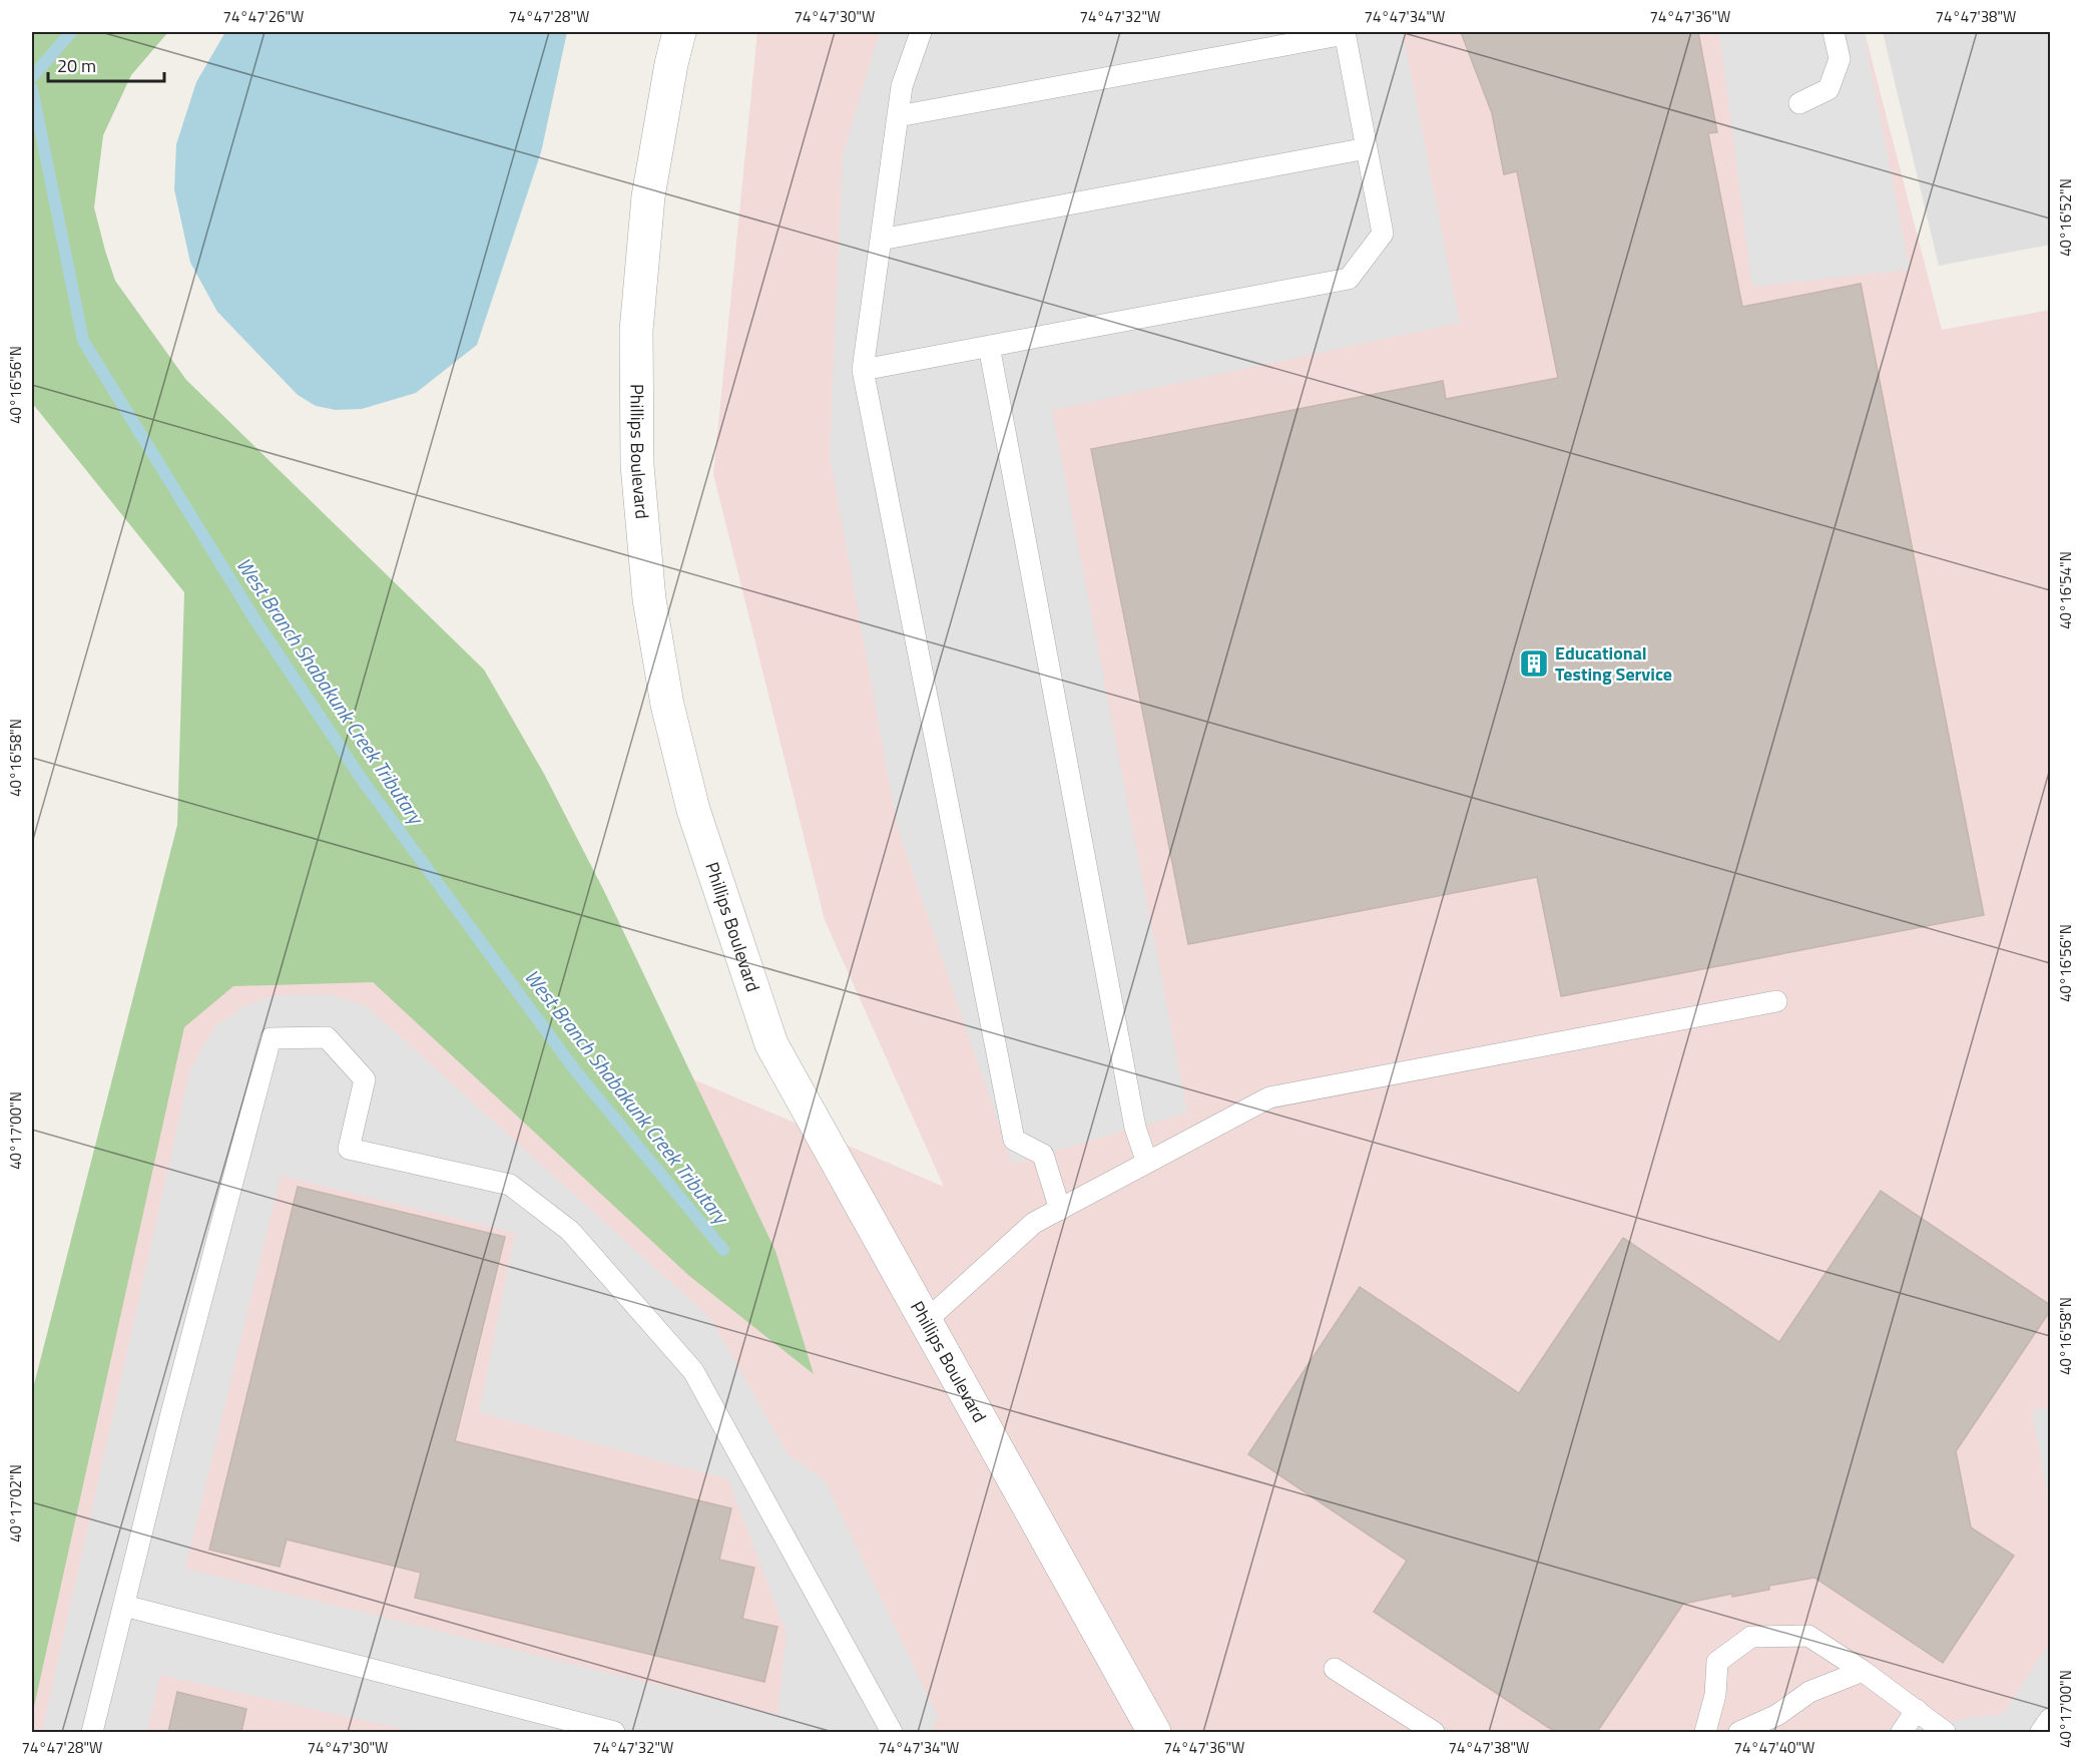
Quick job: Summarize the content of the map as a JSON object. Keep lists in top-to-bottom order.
{
  "streets": {
    "street": ["Phillips Boulevard"]
  },
  "water": ["West Branch Shabakunk Creek Tributary"],
  "places": {
    "building": ["Educational Testing Service"]
  },
  "scale_bar": "20 m",
  "coordinates": [
    "74°47'26\"W",
    "74°47'28\"W",
    "74°47'30\"W",
    "74°47'32\"W",
    "74°47'34\"W",
    "74°47'36\"W",
    "74°47'38\"W",
    "40°16'52\"N",
    "40°16'56\"N",
    "40°16'54\"N",
    "40°16'58\"N",
    "40°17'00\"N",
    "40°17'02\"N",
    "74°47'40\"W"
  ]
}
